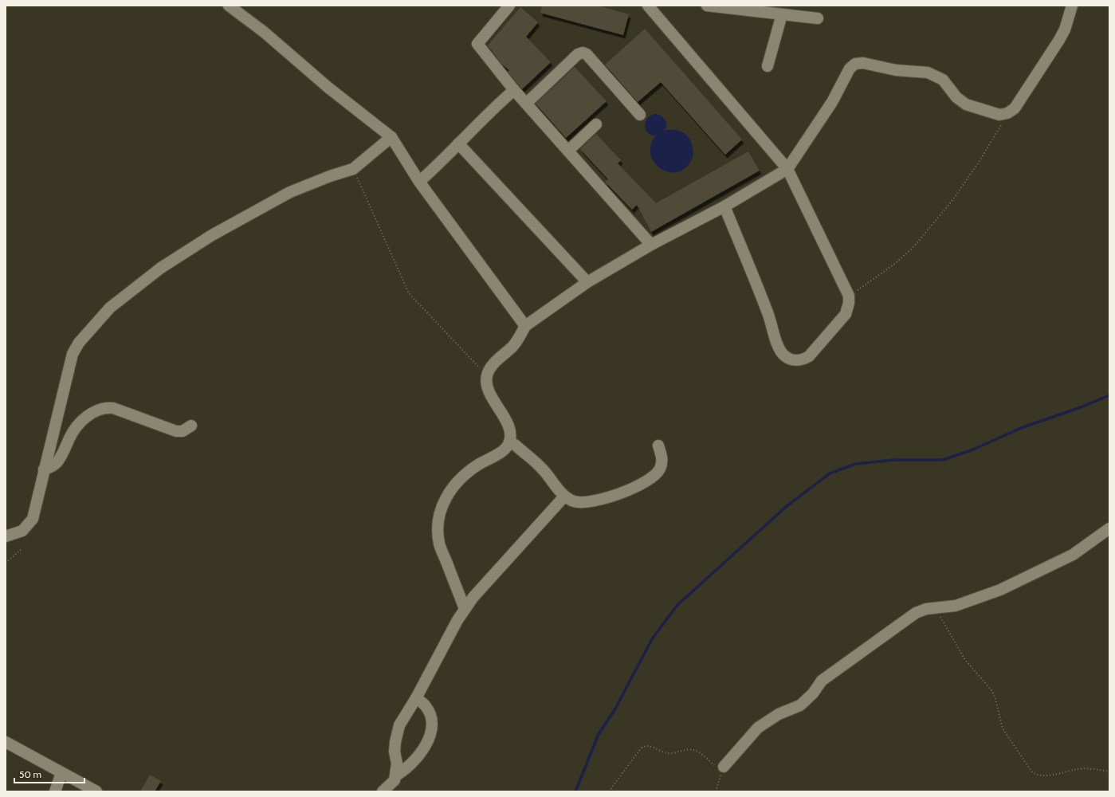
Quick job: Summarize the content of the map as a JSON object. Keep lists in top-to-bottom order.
{
  "scale_bar": "50 m"
}
